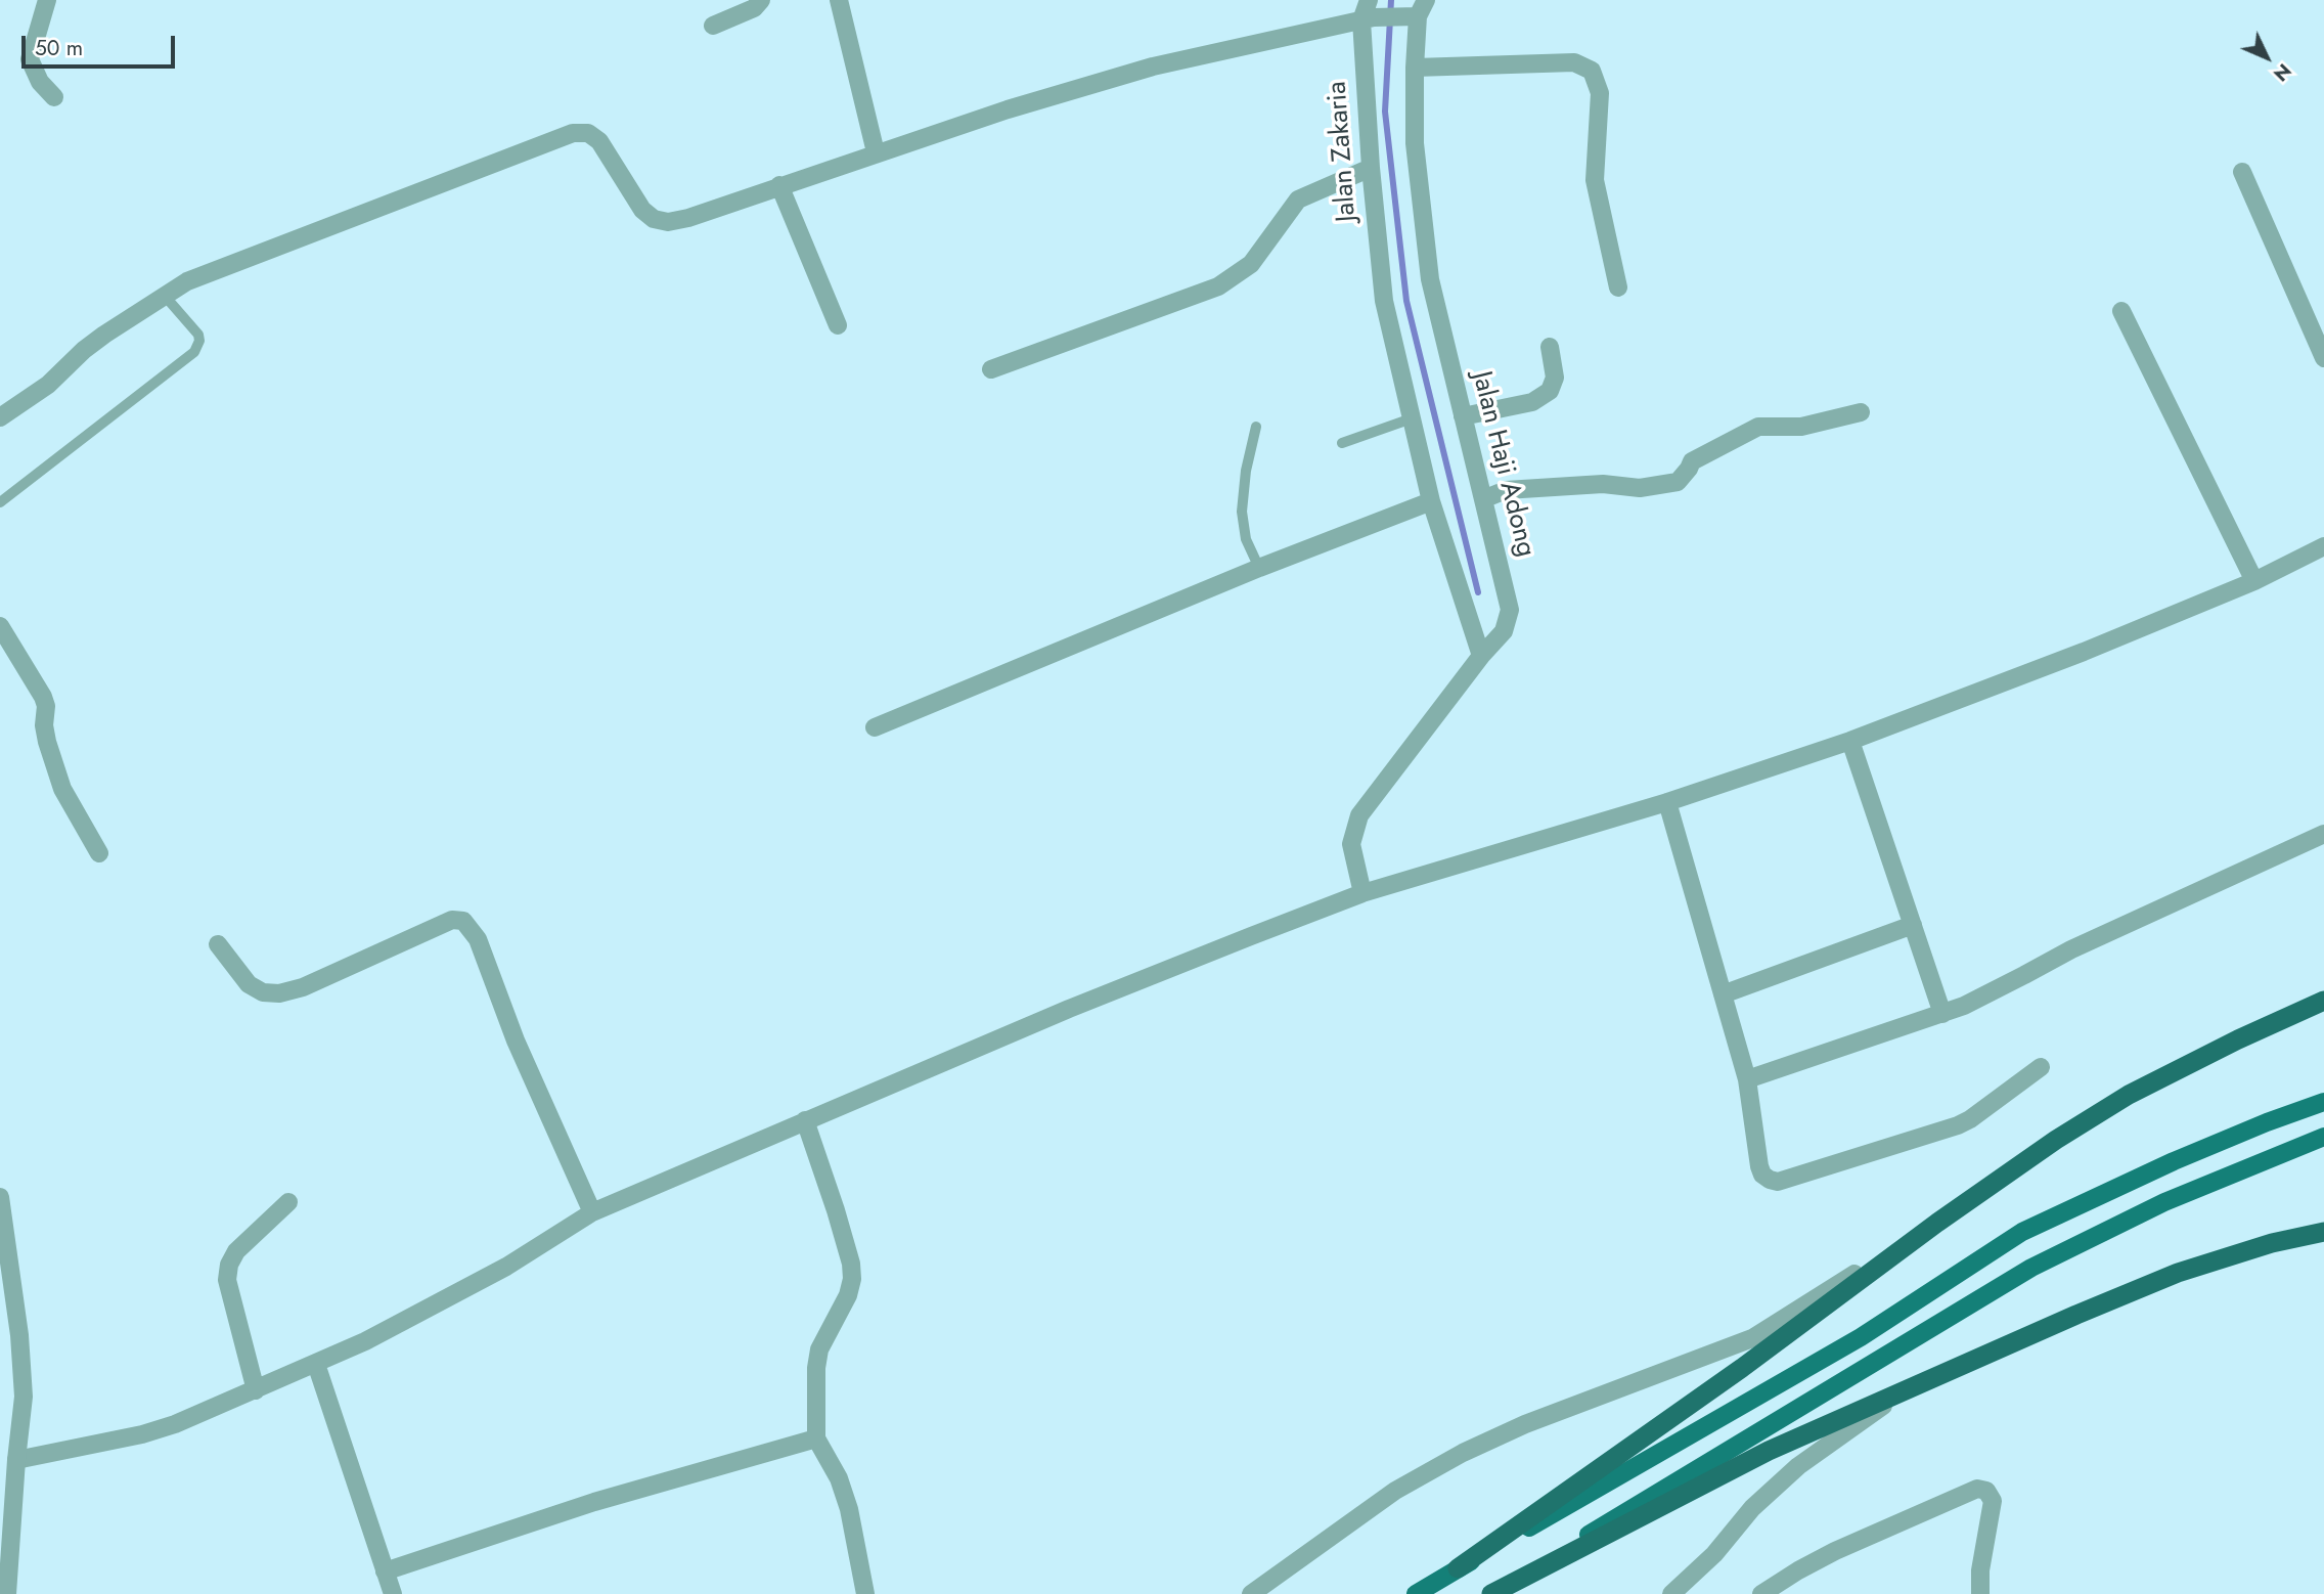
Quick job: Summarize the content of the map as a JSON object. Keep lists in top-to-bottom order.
{
  "streets": {
    "street": ["Jalan Zakaria", "Jalan Haji Adong"]
  },
  "crossings": [
    ["Jalan Zakaria", "Jalan Haji Adong"]
  ],
  "scale_bar": "50 m",
  "north": "bottom right"
}
